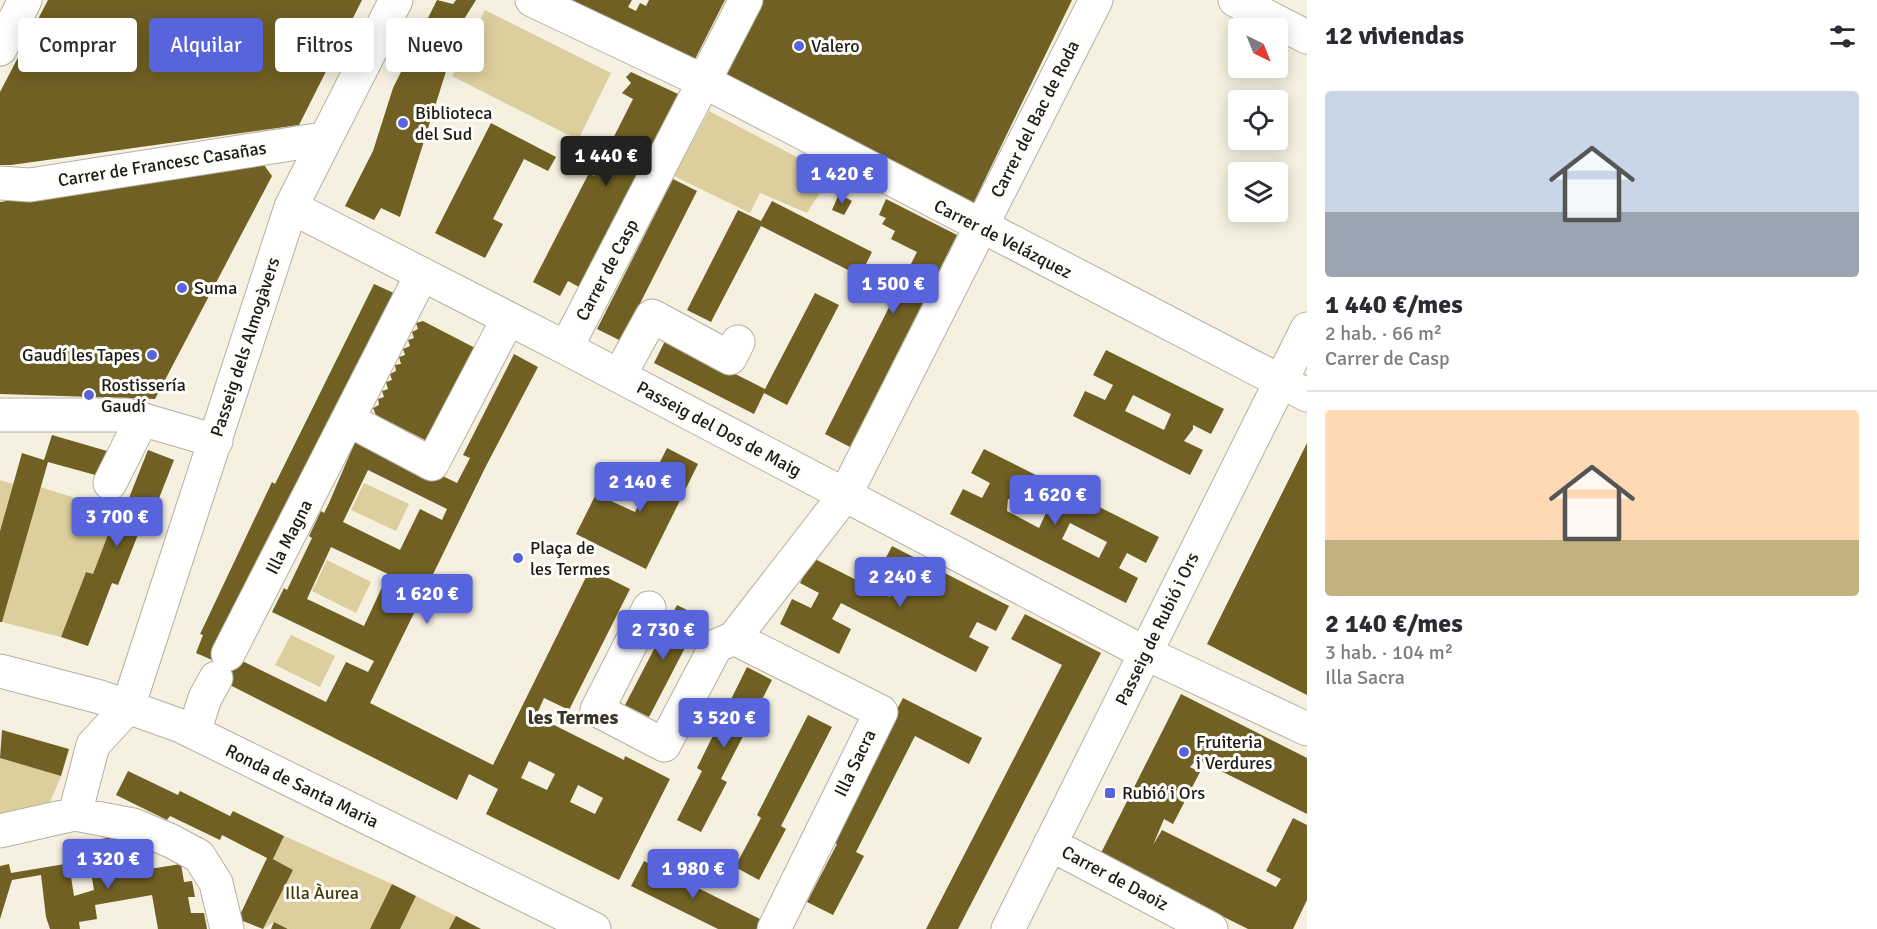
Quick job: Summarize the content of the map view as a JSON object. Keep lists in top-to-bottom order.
{
  "streets": {
    "street": [
      "Carrer del Bac de Roda",
      "Carrer de Francesc Casañas",
      "Carrer de Velázquez",
      "Carrer de Casp",
      "Passeig dels Almogàvers",
      "Passeig del Dos de Maig",
      "Illa Magna",
      "Passeig de Rubió i Ors",
      "Illa Sacra",
      "Ronda de Santa Maria",
      "Carrer de Daoiz"
    ]
  },
  "crossings": [
    ["Carrer del Bac de Roda", "Carrer de Velázquez"],
    ["Carrer del Bac de Roda", "Passeig del Dos de Maig"],
    ["Carrer de Francesc Casañas", "Passeig dels Almogàvers"],
    ["Carrer de Velázquez", "Carrer de Casp"],
    ["Carrer de Velázquez", "Passeig de Rubió i Ors"],
    ["Carrer de Casp", "Passeig del Dos de Maig"],
    ["Passeig dels Almogàvers", "Passeig del Dos de Maig"],
    ["Passeig dels Almogàvers", "Ronda de Santa Maria"],
    ["Passeig del Dos de Maig", "Illa Magna"],
    ["Passeig del Dos de Maig", "Passeig de Rubió i Ors"],
    ["Illa Magna", "Ronda de Santa Maria"],
    ["Passeig de Rubió i Ors", "Carrer de Daoiz"]
  ],
  "districts": ["les Termes"],
  "parks": ["Illa Àurea"],
  "places": {
    "other": [
      "Valero",
      "Biblioteca del Sud",
      "Suma",
      "Gaudí les Tapes",
      "Rostissería Gaudí",
      "Plaça de les Termes",
      "Fruiteria i Verdures"
    ],
    "transit": ["Rubió i Ors"]
  },
  "north": "bottom right",
  "page": {
    "heading": "12 viviendas",
    "chip": [
      "Comprar",
      "Alquilar",
      "Filtros",
      "Nuevo"
    ],
    "list": [
      {
        "name": "1 440 €/mes",
        "note": "2 hab. · 66 m² · Carrer de Casp"
      },
      {
        "name": "2 140 €/mes",
        "note": "3 hab. · 104 m² · Illa Sacra"
      }
    ],
    "price": [
      "1 440 €",
      "1 420 €",
      "1 500 €",
      "2 140 €",
      "1 620 €",
      "3 700 €",
      "2 240 €",
      "1 620 €",
      "2 730 €",
      "3 520 €",
      "1 320 €",
      "1 980 €"
    ]
  }
}
